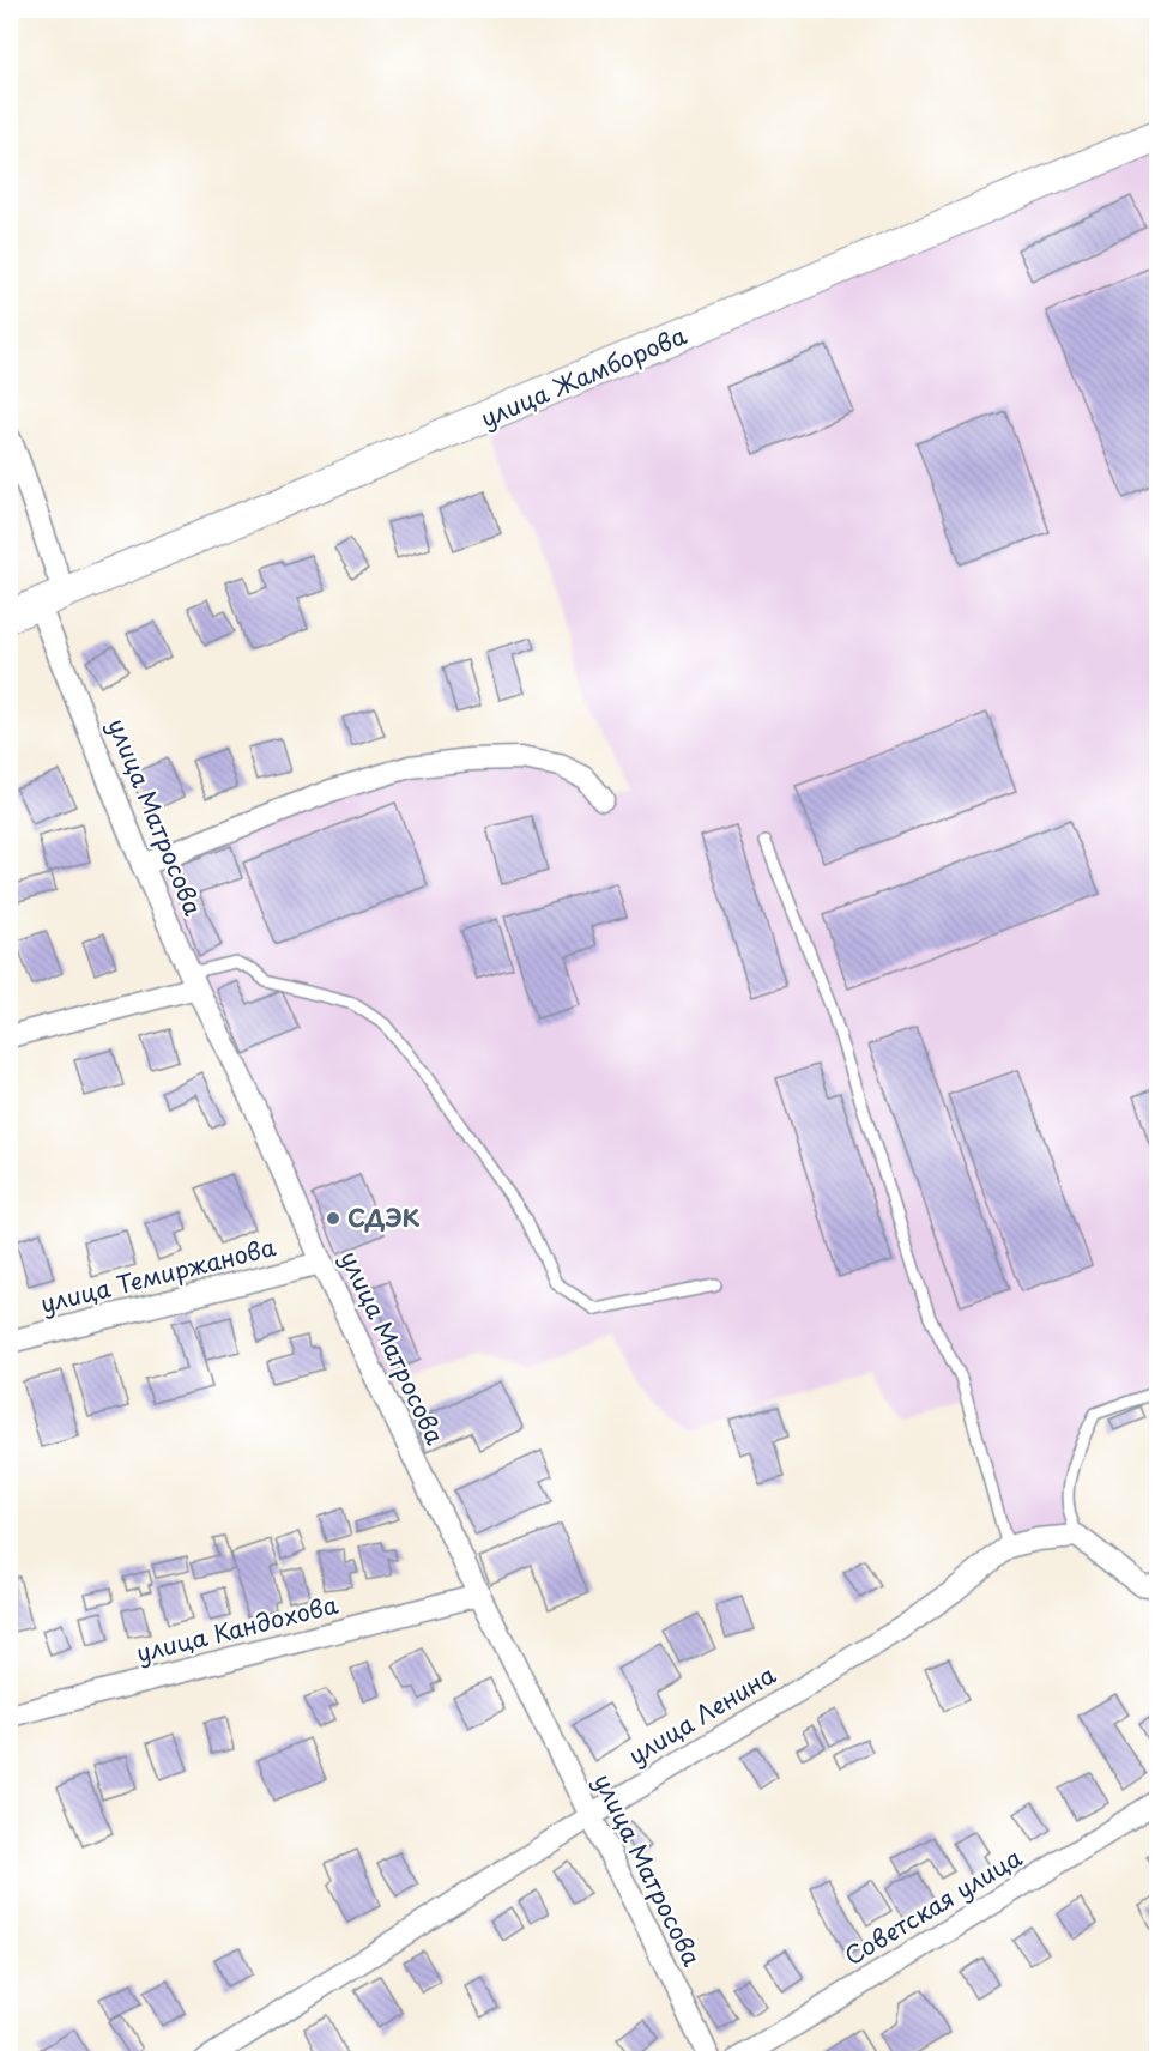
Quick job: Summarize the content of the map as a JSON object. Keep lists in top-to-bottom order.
{
  "streets": {
    "street": [
      "улица Жамборова",
      "улица Матросова",
      "улица Темиржанова",
      "улица Кандохова",
      "улица Ленина",
      "Советская улица"
    ]
  },
  "crossings": [
    ["улица Жамборова", "улица Матросова"],
    ["улица Матросова", "улица Темиржанова"],
    ["улица Матросова", "улица Кандохова"],
    ["улица Матросова", "улица Ленина"]
  ],
  "places": ["СДЭК"]
}
